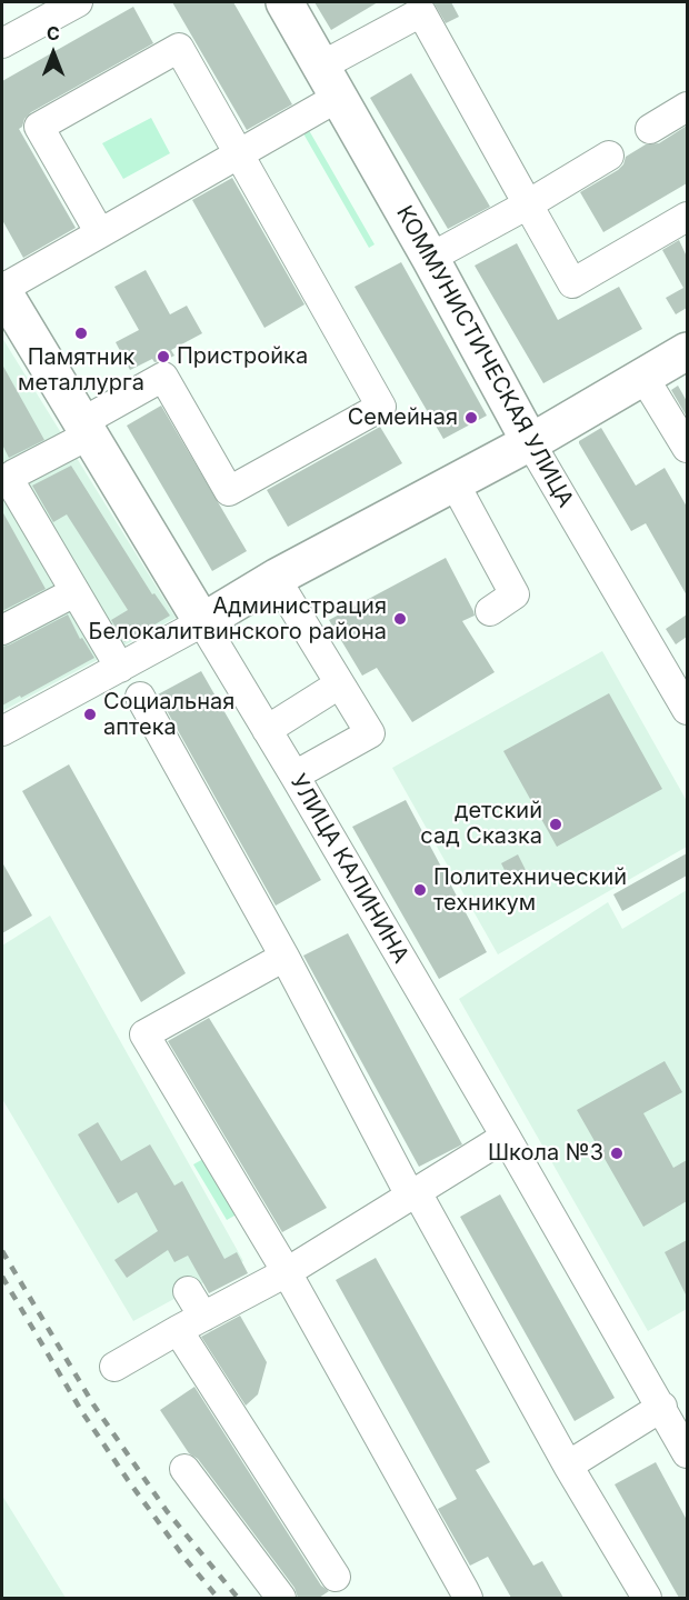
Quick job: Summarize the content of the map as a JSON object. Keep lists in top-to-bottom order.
{
  "streets": {
    "main road": ["КОММУНИСТИЧЕСКАЯ УЛИЦА", "УЛИЦА КАЛИНИНА"]
  },
  "places": [
    "Памятник металлурга",
    "Пристройка",
    "Семейная",
    "Администрация Белокалитвинского района",
    "Социальная аптека",
    "детский сад Сказка",
    "Политехнический техникум",
    "Школа №3"
  ],
  "north": "top"
}
